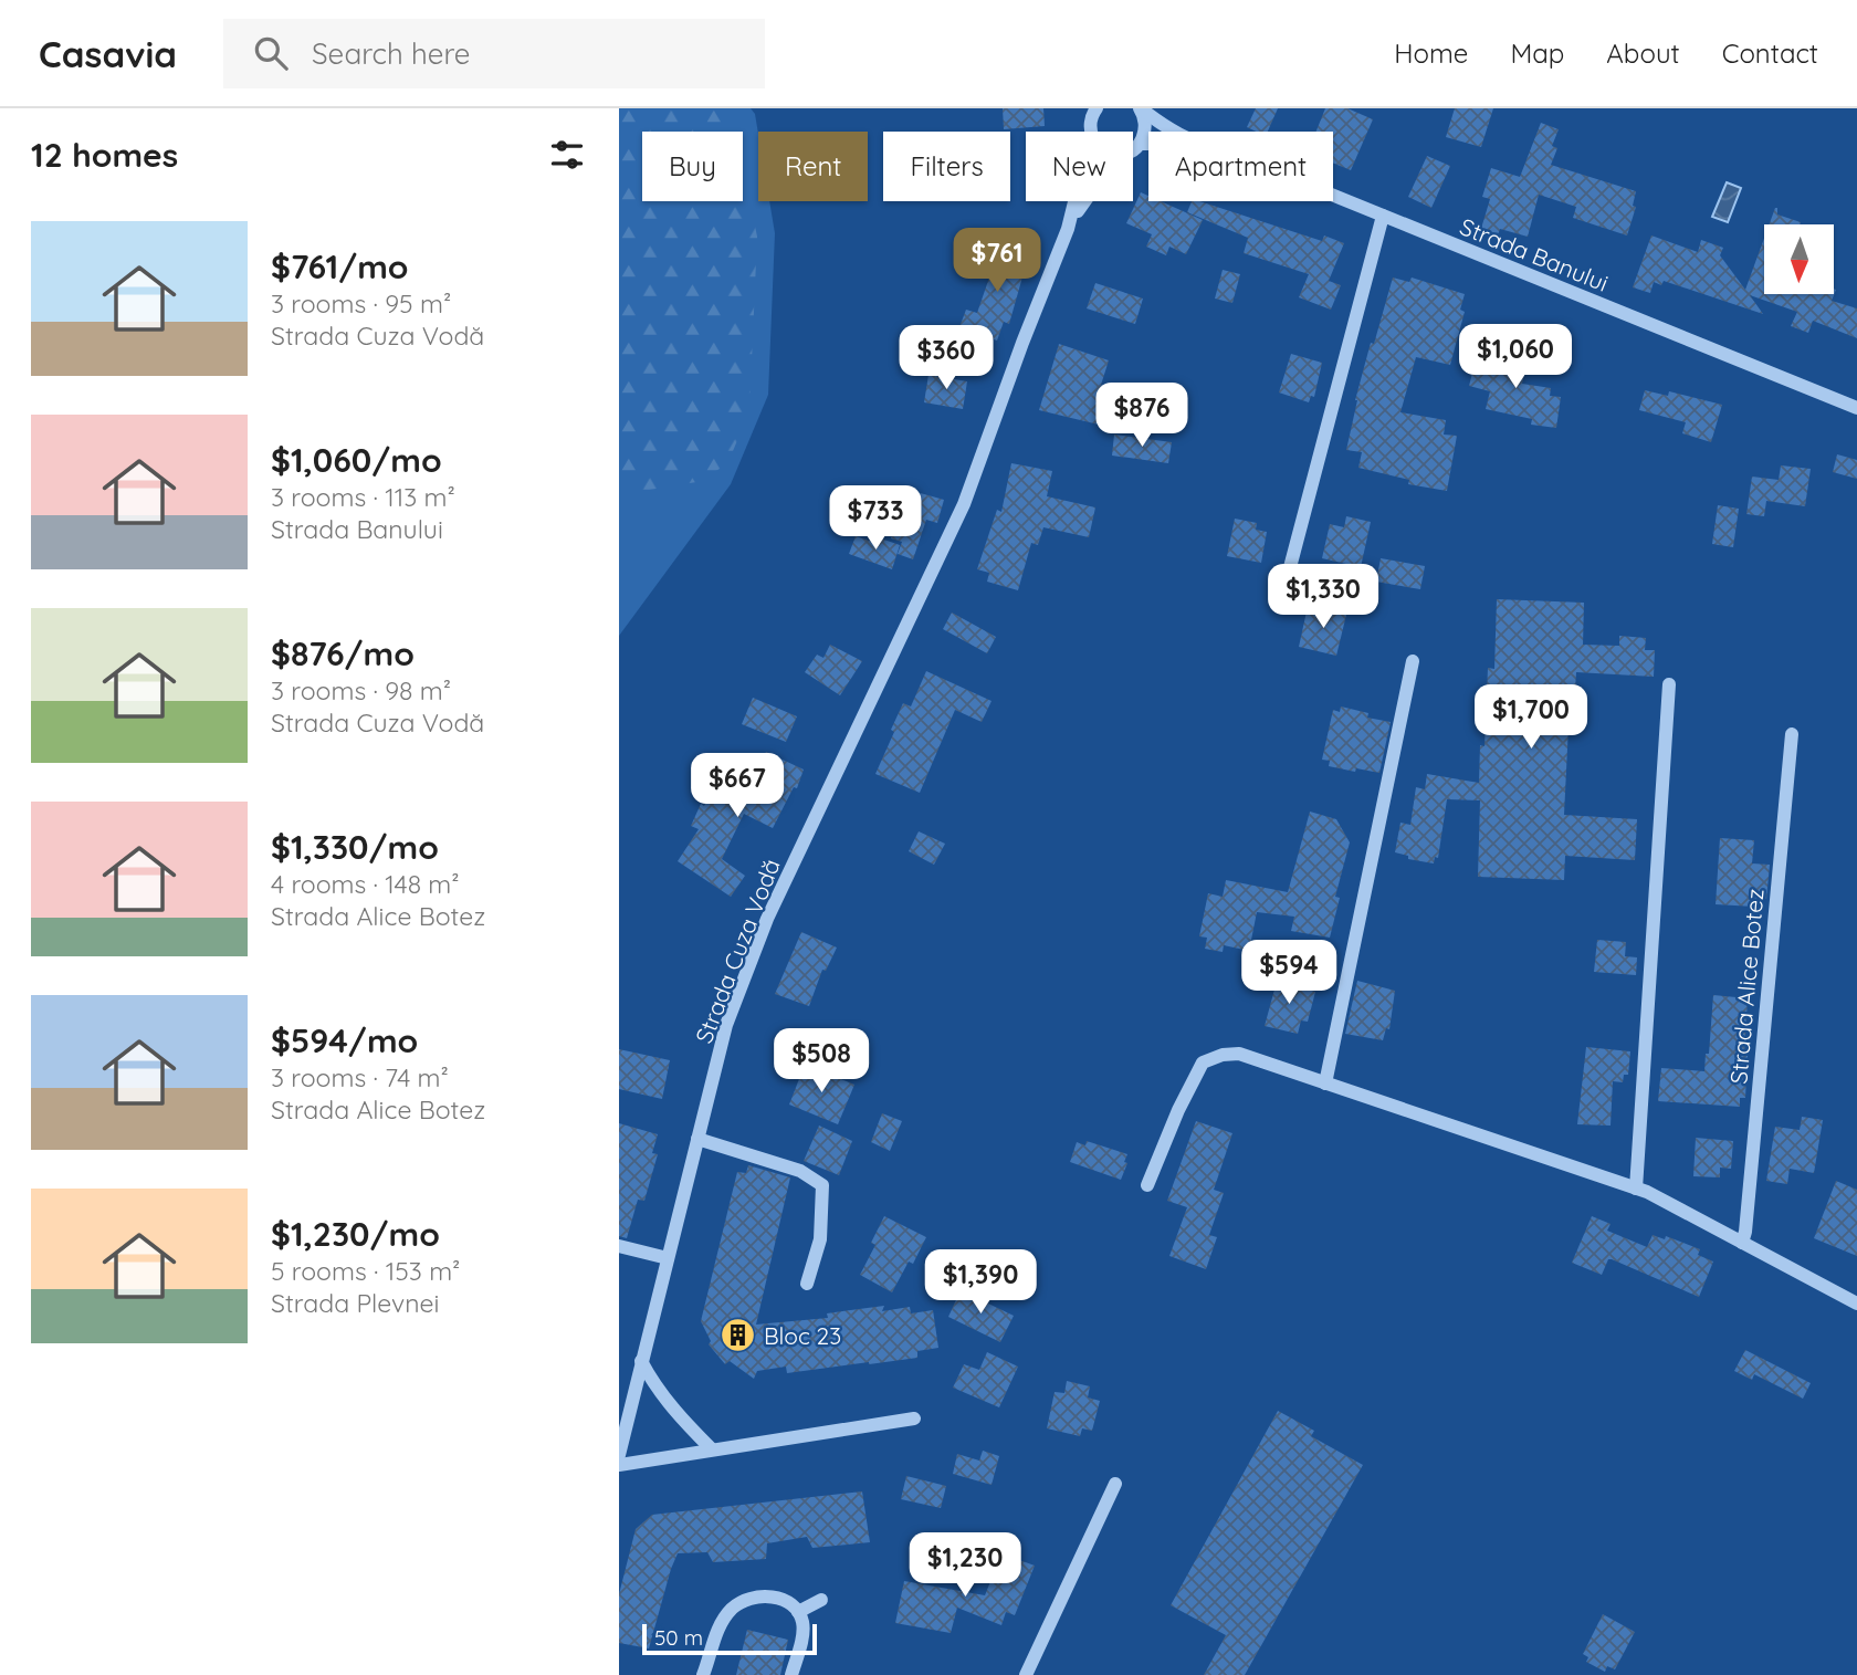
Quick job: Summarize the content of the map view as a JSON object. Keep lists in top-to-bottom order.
{
  "streets": {
    "street": ["Strada Banului", "Strada Cuza Vodă", "Strada Alice Botez"]
  },
  "places": {
    "building": ["Bloc 23"]
  },
  "scale_bar": "50 m",
  "north": "bottom",
  "page": {
    "header": "Casavia",
    "search": "Search here",
    "nav": [
      "Home",
      "Map",
      "About",
      "Contact"
    ],
    "heading": "12 homes",
    "chip": [
      "Buy",
      "Rent",
      "Filters",
      "New",
      "Apartment"
    ],
    "list": [
      {
        "name": "$761/mo",
        "note": "3 rooms · 95 m² · Strada Cuza Vodă"
      },
      {
        "name": "$1,060/mo",
        "note": "3 rooms · 113 m² · Strada Banului"
      },
      {
        "name": "$876/mo",
        "note": "3 rooms · 98 m² · Strada Cuza Vodă"
      },
      {
        "name": "$1,330/mo",
        "note": "4 rooms · 148 m² · Strada Alice Botez"
      },
      {
        "name": "$594/mo",
        "note": "3 rooms · 74 m² · Strada Alice Botez"
      },
      {
        "name": "$1,230/mo",
        "note": "5 rooms · 153 m² · Strada Plevnei"
      }
    ],
    "price": [
      "$761",
      "$1,060",
      "$360",
      "$876",
      "$733",
      "$1,330",
      "$1,700",
      "$667",
      "$594",
      "$508",
      "$1,390",
      "$1,230"
    ],
    "scale": "50 m"
  }
}
